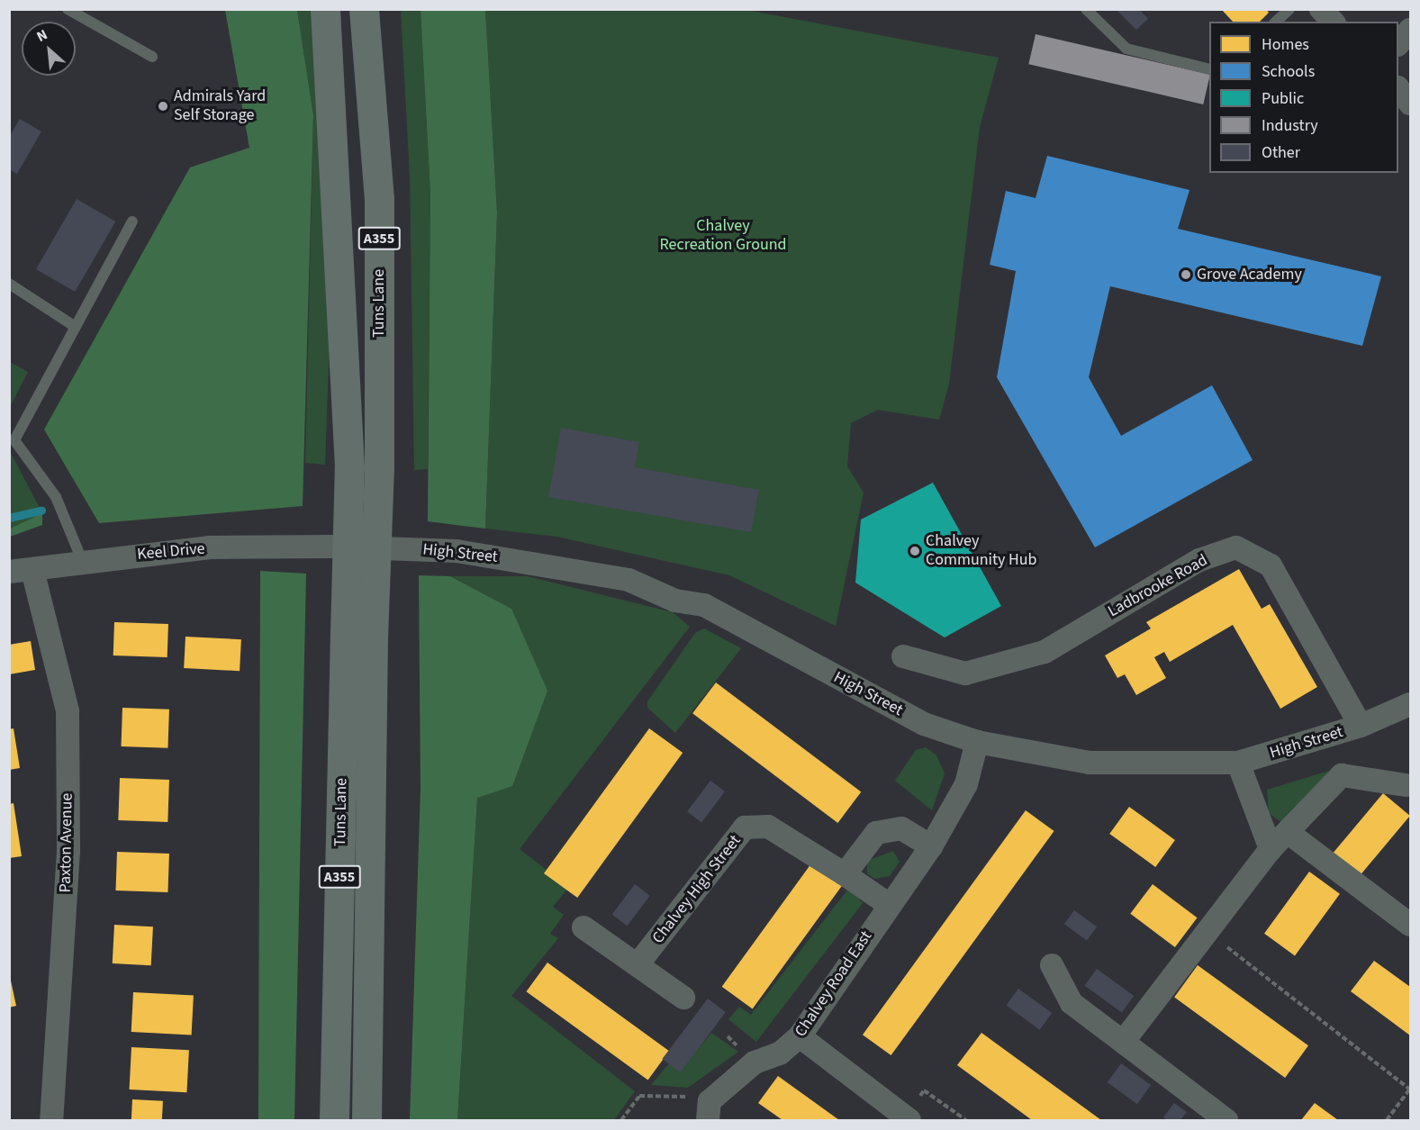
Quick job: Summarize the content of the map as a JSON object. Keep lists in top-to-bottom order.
{
  "streets": {
    "main road": ["A355", "Tuns Lane"],
    "street": [
      "Keel Drive",
      "High Street",
      "Ladbrooke Road",
      "Paxton Avenue",
      "Chalvey High Street",
      "Chalvey Road East"
    ]
  },
  "crossings": [
    ["A355", "Tuns Lane"],
    ["Keel Drive", "High Street"],
    ["Keel Drive", "Paxton Avenue"],
    ["High Street", "Ladbrooke Road"],
    ["High Street", "Chalvey Road East"]
  ],
  "parks": ["Chalvey Recreation Ground"],
  "places": ["Admirals Yard Self Storage", "Grove Academy", "Chalvey Community Hub"],
  "legend": [
    "Homes",
    "Schools",
    "Public",
    "Industry",
    "Other"
  ],
  "north": "top left"
}
